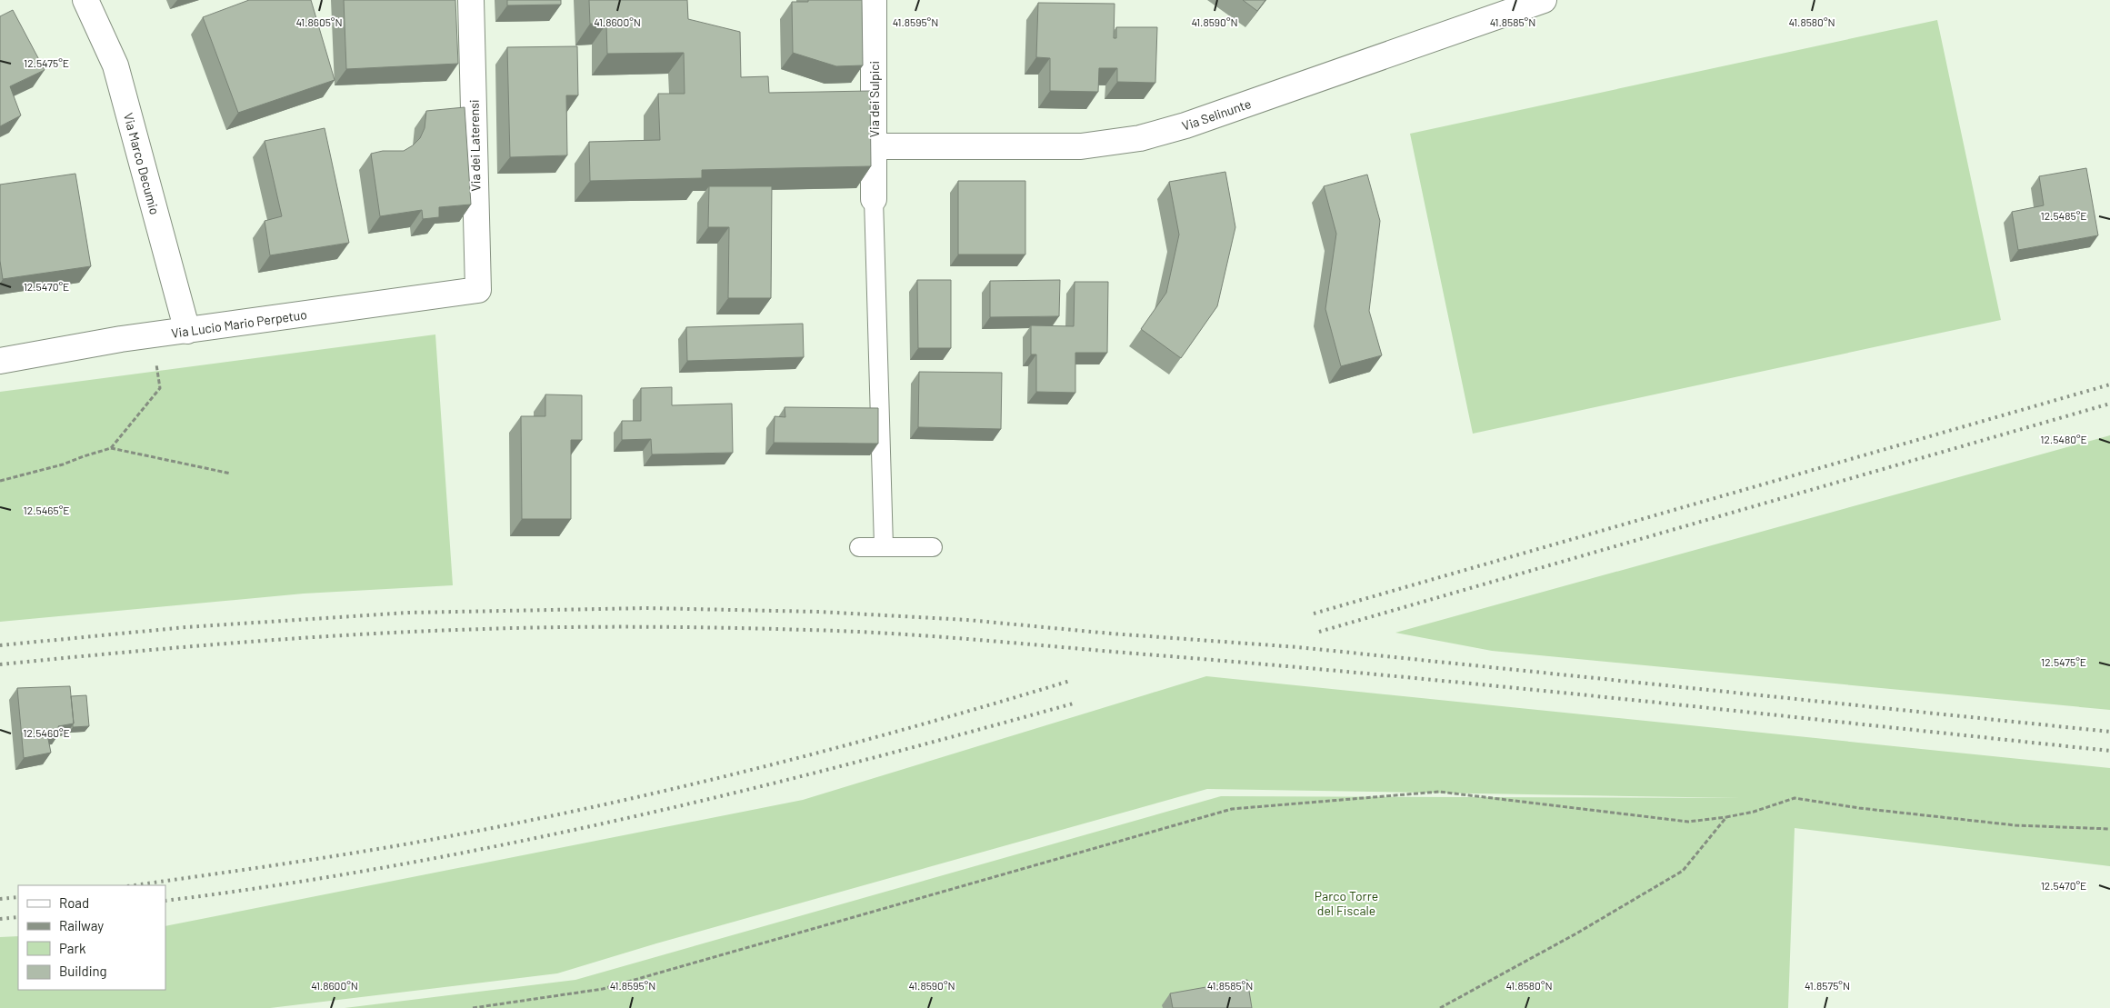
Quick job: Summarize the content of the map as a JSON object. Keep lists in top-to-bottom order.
{
  "streets": {
    "street": [
      "Via dei Sulpici",
      "Via Selinunte",
      "Via dei Laterensi",
      "Via Marco Decumio",
      "Via Lucio Mario Perpetuo"
    ]
  },
  "crossings": [
    ["Via dei Sulpici", "Via Selinunte"],
    ["Via dei Laterensi", "Via Lucio Mario Perpetuo"],
    ["Via Marco Decumio", "Via Lucio Mario Perpetuo"]
  ],
  "parks": ["Parco Torre del Fiscale"],
  "legend": [
    "Road",
    "Railway",
    "Park",
    "Building"
  ],
  "coordinates": [
    "41.8605°N",
    "41.8600°N",
    "41.8595°N",
    "41.8590°N",
    "41.8585°N",
    "41.8580°N",
    "12.5475°E",
    "12.5485°E",
    "12.5470°E",
    "12.5480°E",
    "12.5465°E",
    "12.5460°E",
    "41.8575°N"
  ]
}
